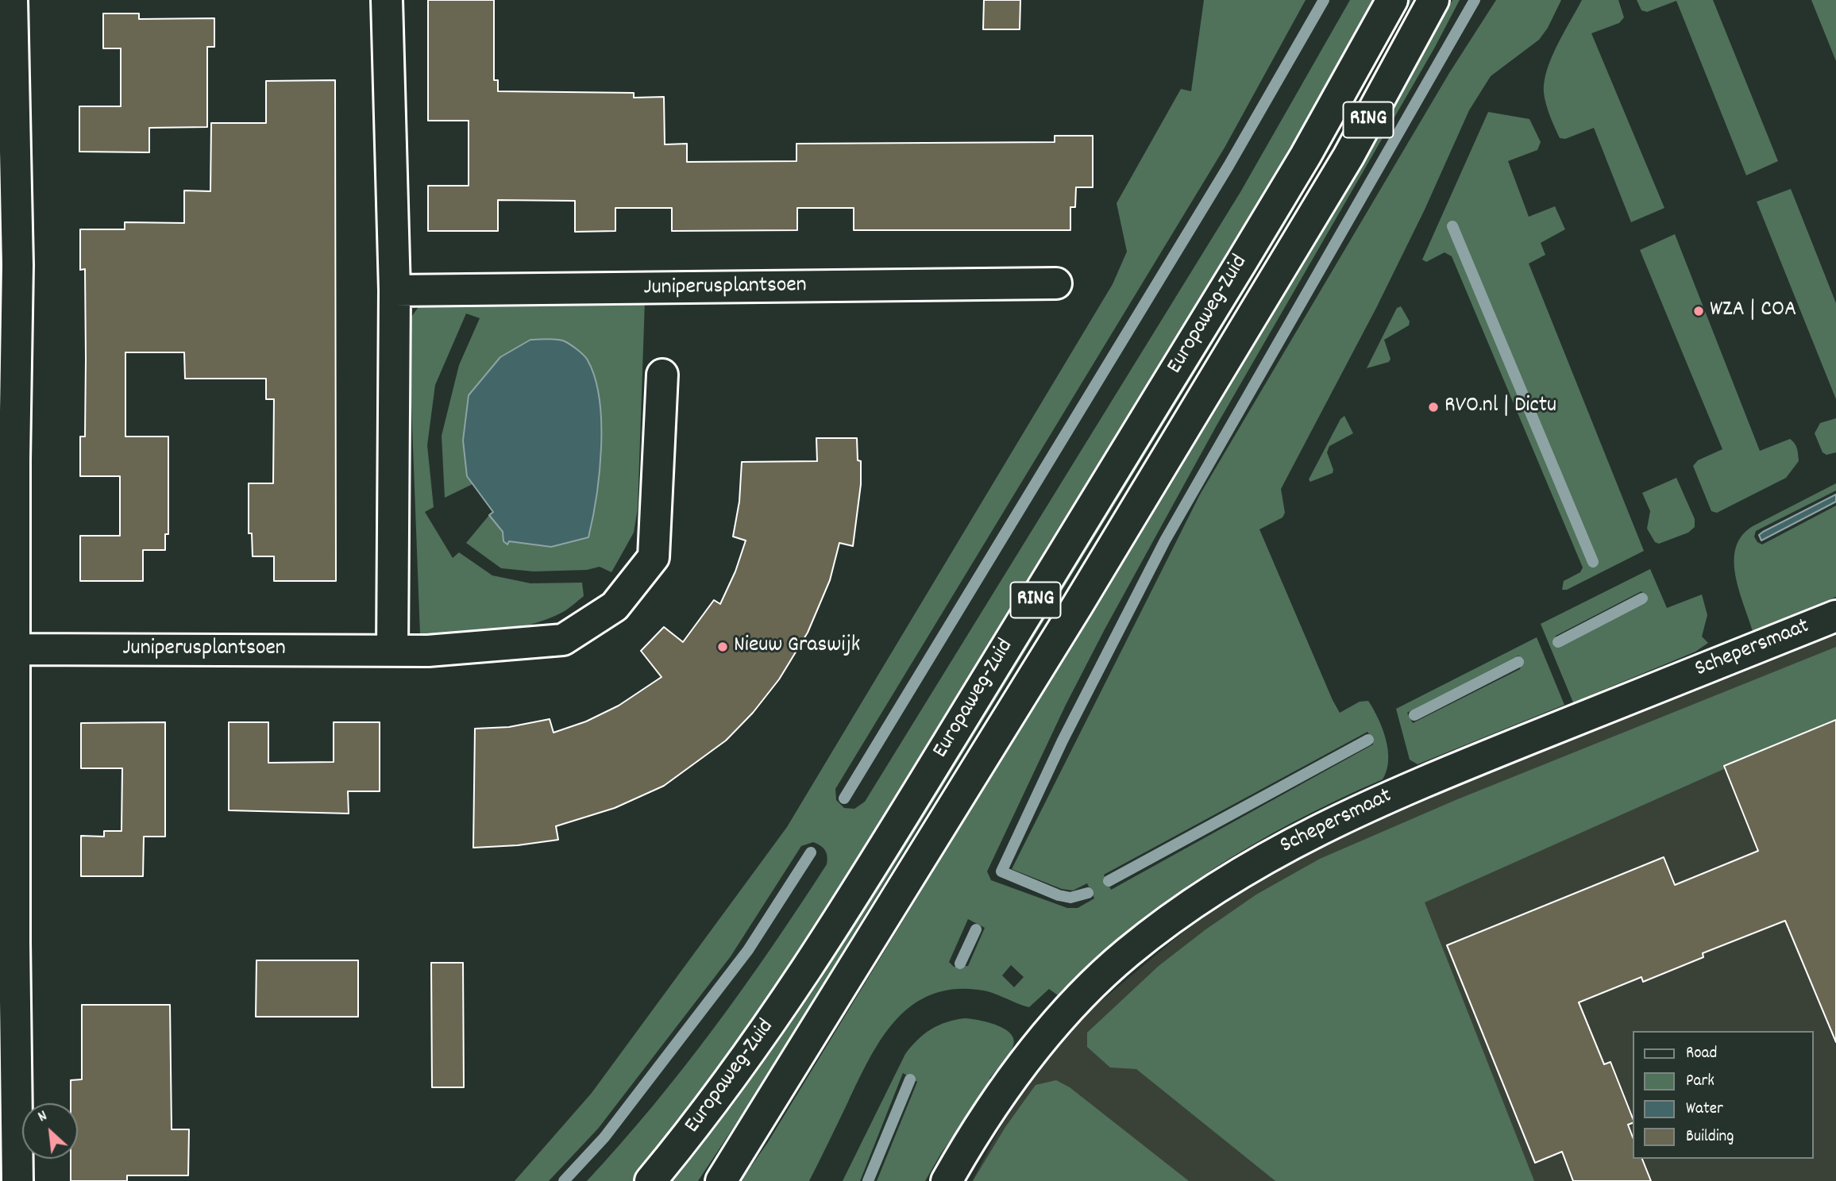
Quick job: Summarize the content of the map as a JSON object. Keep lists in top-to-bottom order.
{
  "streets": {
    "street": [
      "RING",
      "Juniperusplantsoen",
      "Europaweg-Zuid",
      "Schepersmaat"
    ]
  },
  "places": ["WZA | COA", "RVO.nl | Dictu", "Nieuw Graswijk"],
  "legend": [
    "Road",
    "Park",
    "Water",
    "Building"
  ],
  "north": "top left"
}
